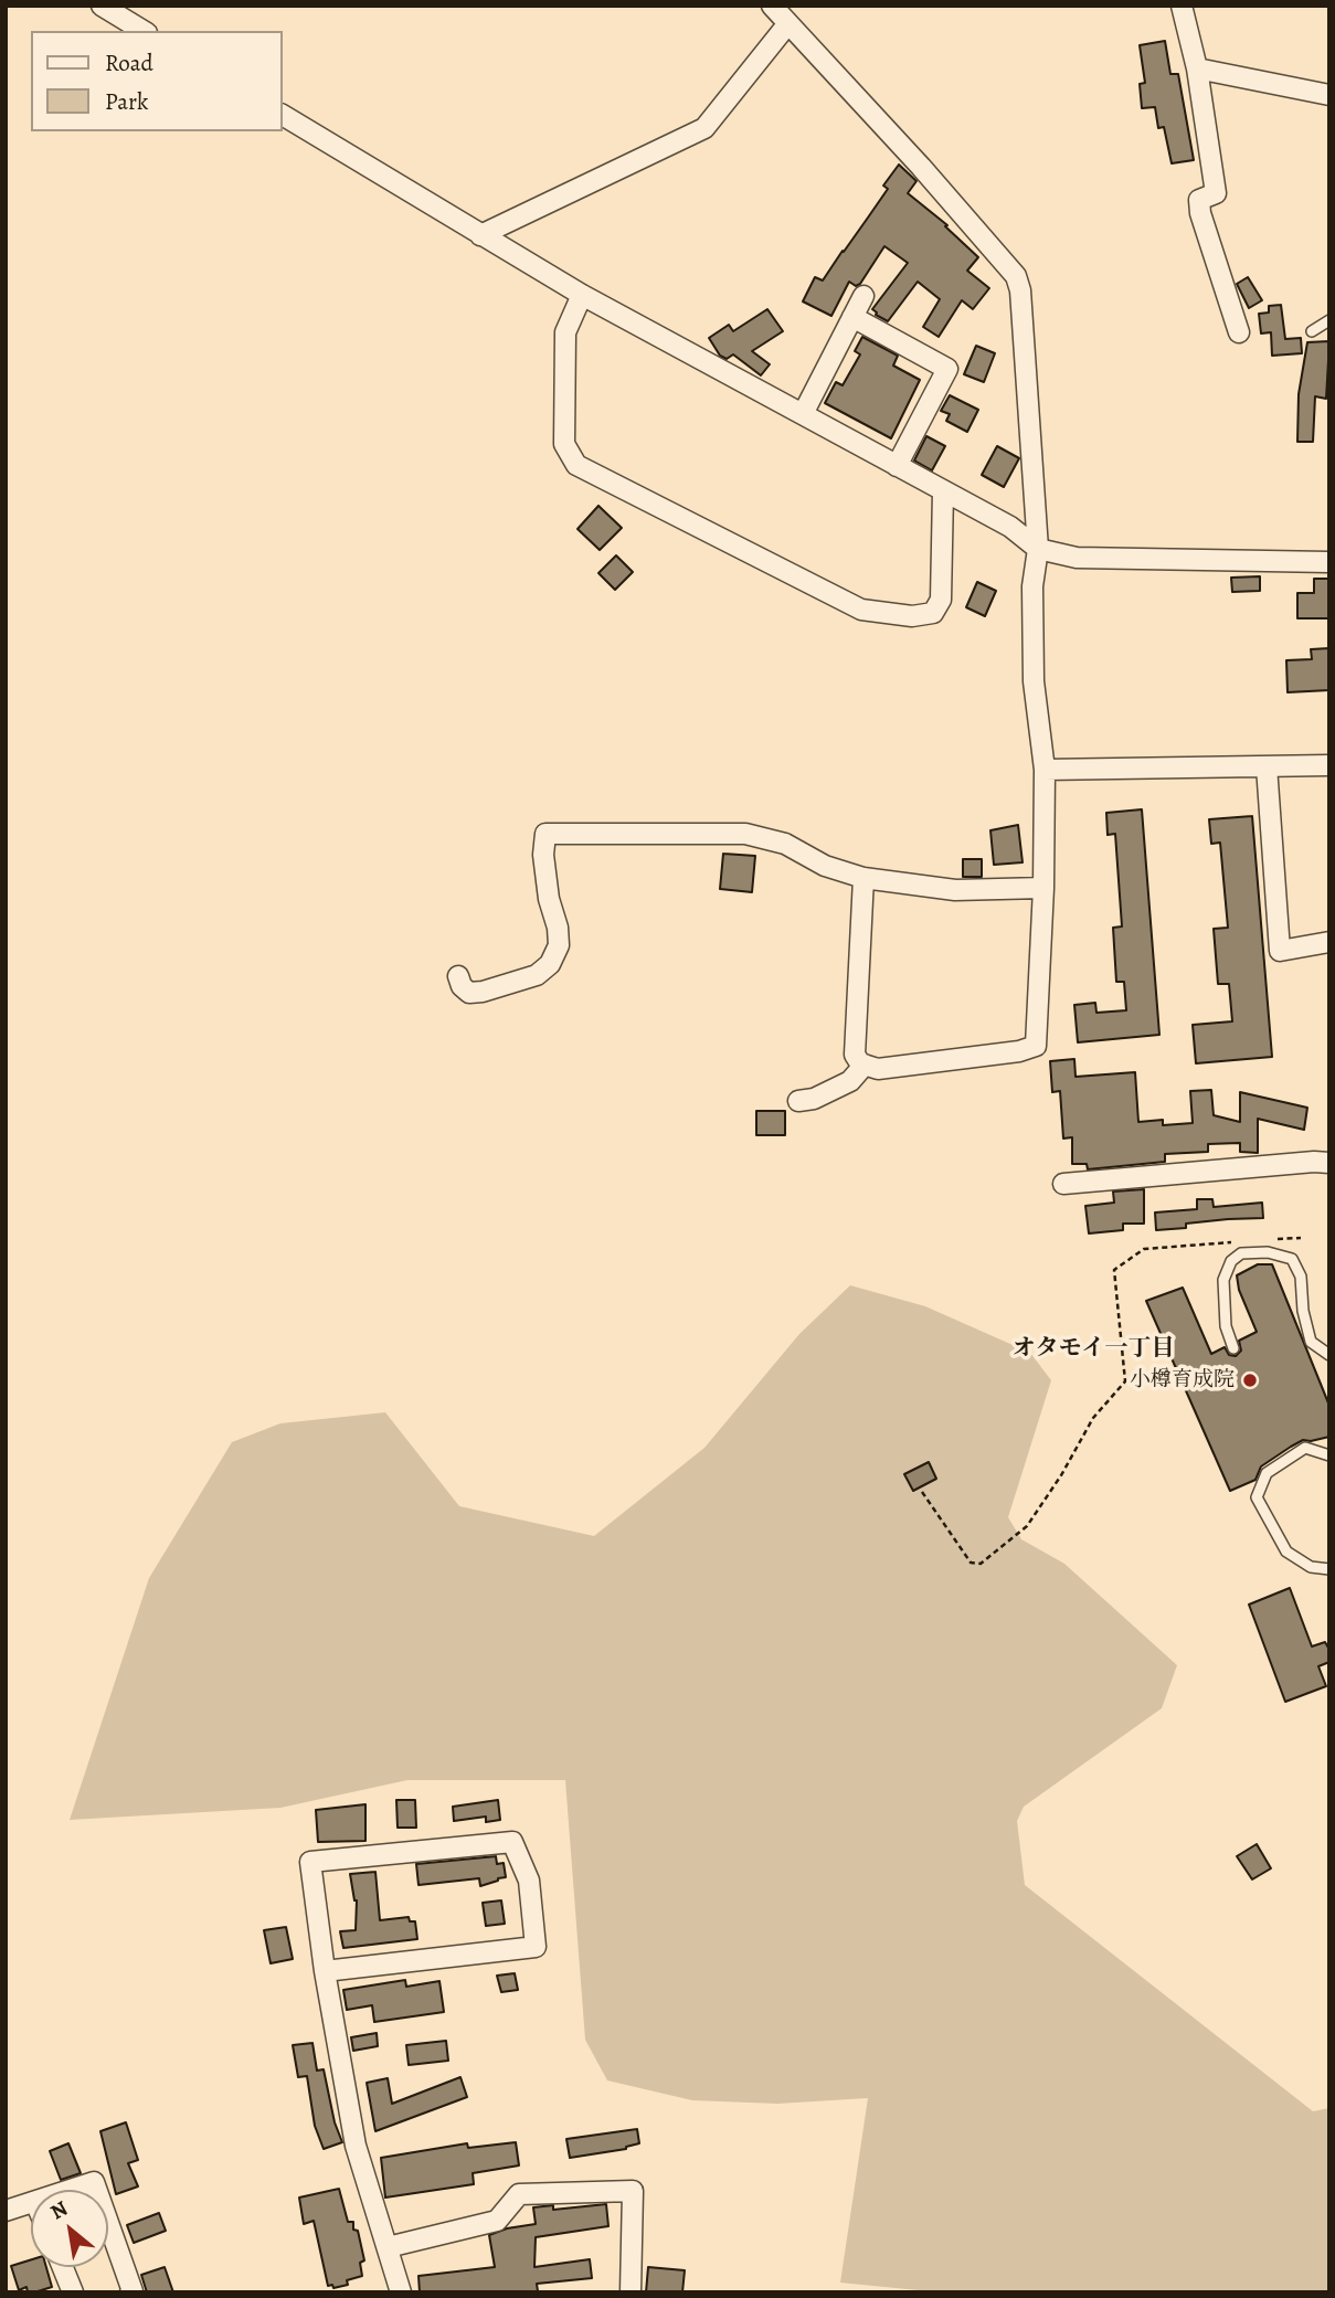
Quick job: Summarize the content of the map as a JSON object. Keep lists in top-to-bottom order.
{
  "districts": ["オタモイ一丁目"],
  "places": ["小樽育成院"],
  "legend": ["Road", "Park"],
  "north": "top left"
}
